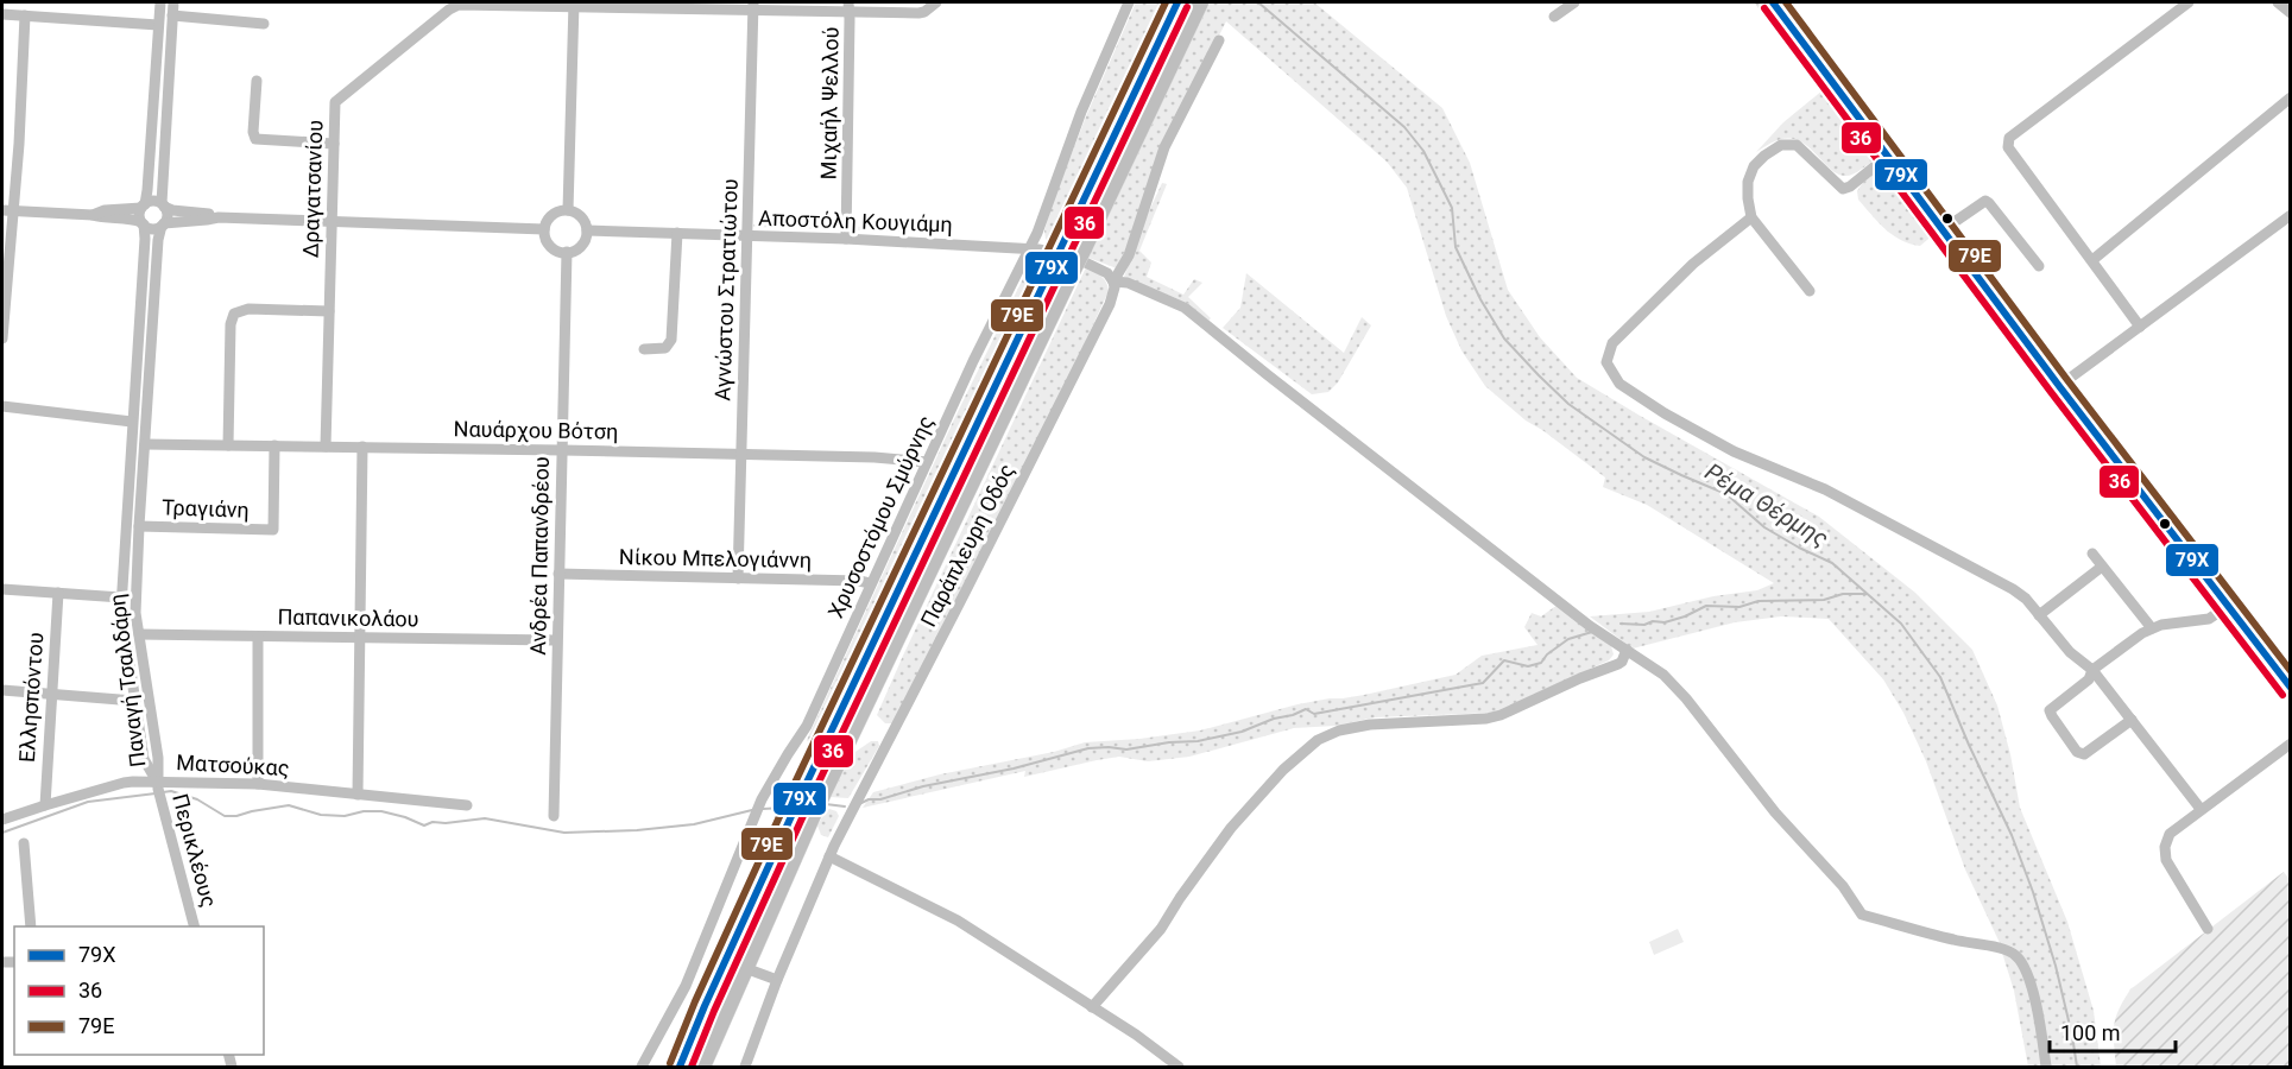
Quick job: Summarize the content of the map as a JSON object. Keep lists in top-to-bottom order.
{
  "streets": {
    "street": [
      "Μιχαήλ Ψελλού",
      "Δραγατσανίου",
      "Αποστόλη Κουγιάμη",
      "Αγνώστου Στρατιώτου",
      "Ναυάρχου Βότση",
      "Τραγιάνη",
      "Χρυσοστόμου Σμύρνης",
      "Παράπλευρη Οδός",
      "Ανδρέα Παπανδρέου",
      "Νίκου Μπελογιάννη",
      "Παπανικολάου",
      "Παναγή Τσαλδάρη",
      "Ελλησπόντου",
      "Ματσούκας",
      "Περικλέους"
    ]
  },
  "crossings": [
    ["Μιχαήλ Ψελλού", "Δραγατσανίου"],
    ["Μιχαήλ Ψελλού", "Αποστόλη Κουγιάμη"],
    ["Δραγατσανίου", "Αγνώστου Στρατιώτου"],
    ["Δραγατσανίου", "Ναυάρχου Βότση"],
    ["Αποστόλη Κουγιάμη", "Αγνώστου Στρατιώτου"],
    ["Αποστόλη Κουγιάμη", "Χρυσοστόμου Σμύρνης"],
    ["Αποστόλη Κουγιάμη", "Παράπλευρη Οδός"],
    ["Αποστόλη Κουγιάμη", "Ανδρέα Παπανδρέου"],
    ["Αγνώστου Στρατιώτου", "Ναυάρχου Βότση"],
    ["Αγνώστου Στρατιώτου", "Νίκου Μπελογιάννη"],
    ["Ναυάρχου Βότση", "Τραγιάνη"],
    ["Ναυάρχου Βότση", "Χρυσοστόμου Σμύρνης"],
    ["Ναυάρχου Βότση", "Ανδρέα Παπανδρέου"],
    ["Ναυάρχου Βότση", "Παναγή Τσαλδάρη"],
    ["Τραγιάνη", "Παναγή Τσαλδάρη"],
    ["Χρυσοστόμου Σμύρνης", "Νίκου Μπελογιάννη"],
    ["Ανδρέα Παπανδρέου", "Νίκου Μπελογιάννη"],
    ["Ανδρέα Παπανδρέου", "Παπανικολάου"],
    ["Παπανικολάου", "Παναγή Τσαλδάρη"],
    ["Παναγή Τσαλδάρη", "Ματσούκας"],
    ["Παναγή Τσαλδάρη", "Περικλέους"],
    ["Ελλησπόντου", "Ματσούκας"],
    ["Ματσούκας", "Περικλέους"]
  ],
  "water": ["Ρέμα Θέρμης"],
  "lines": ["transit line 79X", "transit line 79Ε", "transit line 36"],
  "legend": ["79X", "36", "79Ε"],
  "scale_bar": "100 m"
}
